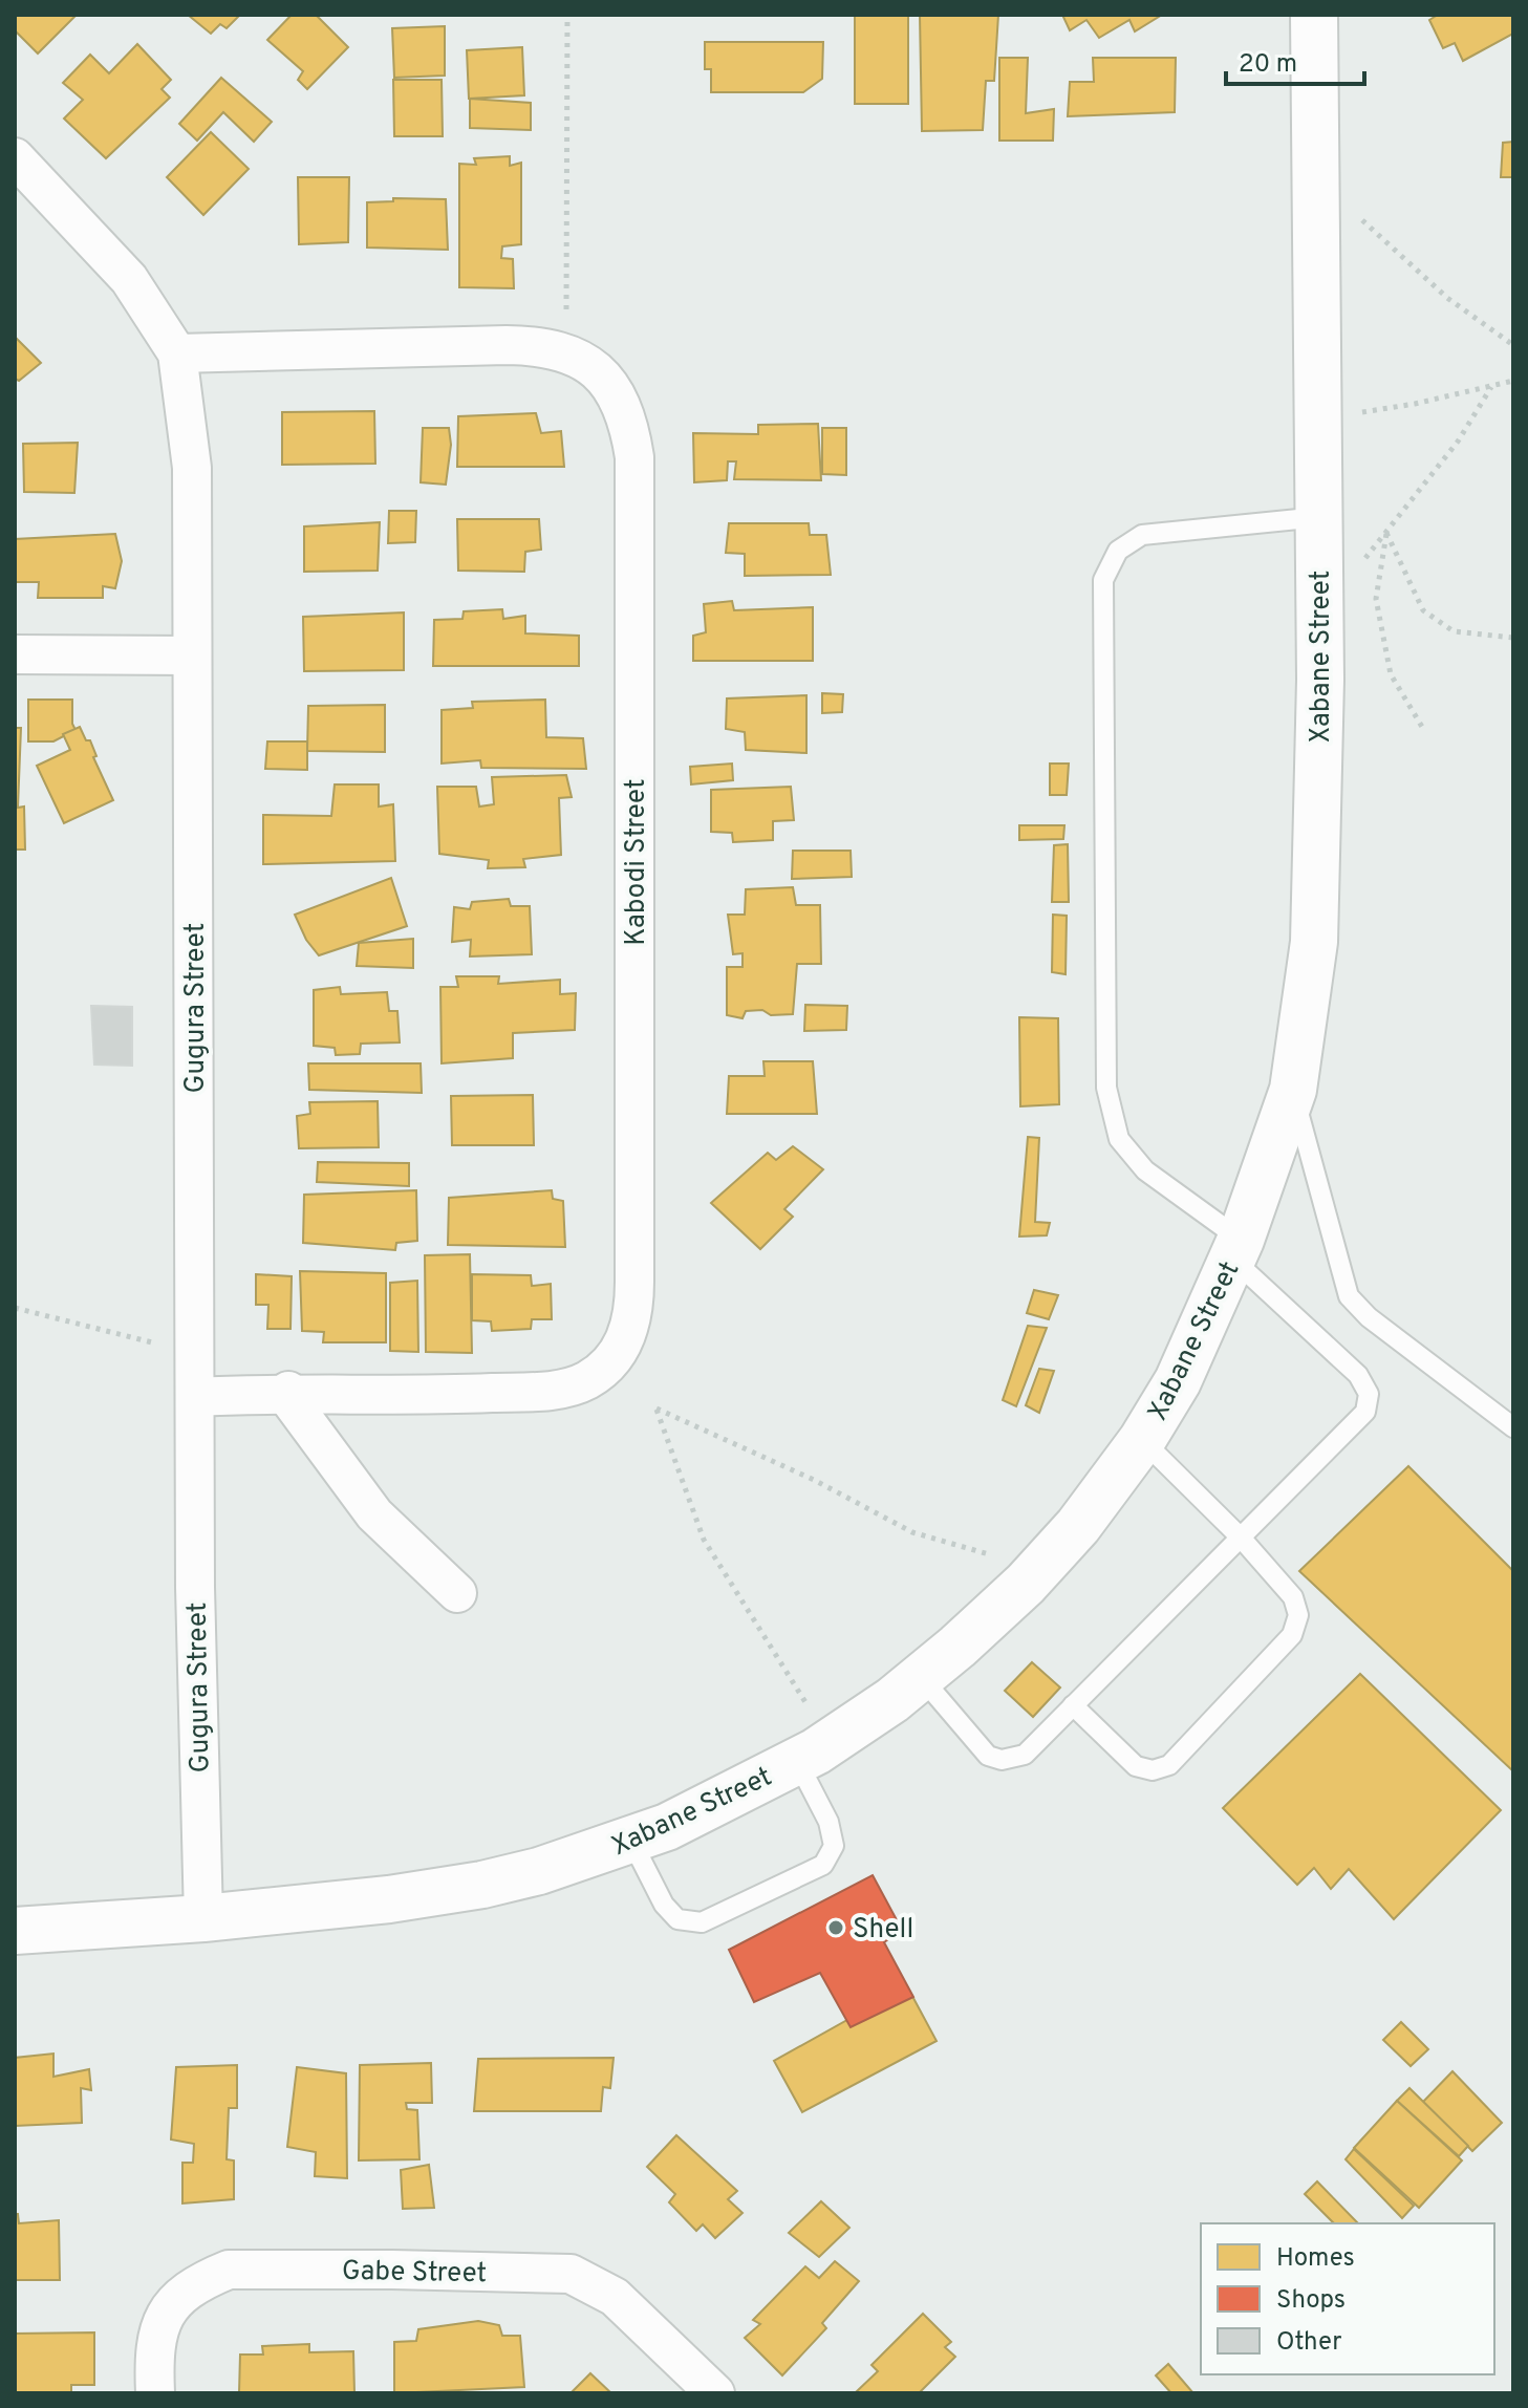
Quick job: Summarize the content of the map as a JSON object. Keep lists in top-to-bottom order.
{
  "streets": {
    "street": [
      "Xabane Street",
      "Kabodi Street",
      "Gugura Street",
      "Gabe Street"
    ]
  },
  "crossings": [
    ["Xabane Street", "Gugura Street"],
    ["Kabodi Street", "Gugura Street"]
  ],
  "places": ["Shell"],
  "legend": ["Homes", "Shops", "Other"],
  "scale_bar": "20 m"
}
